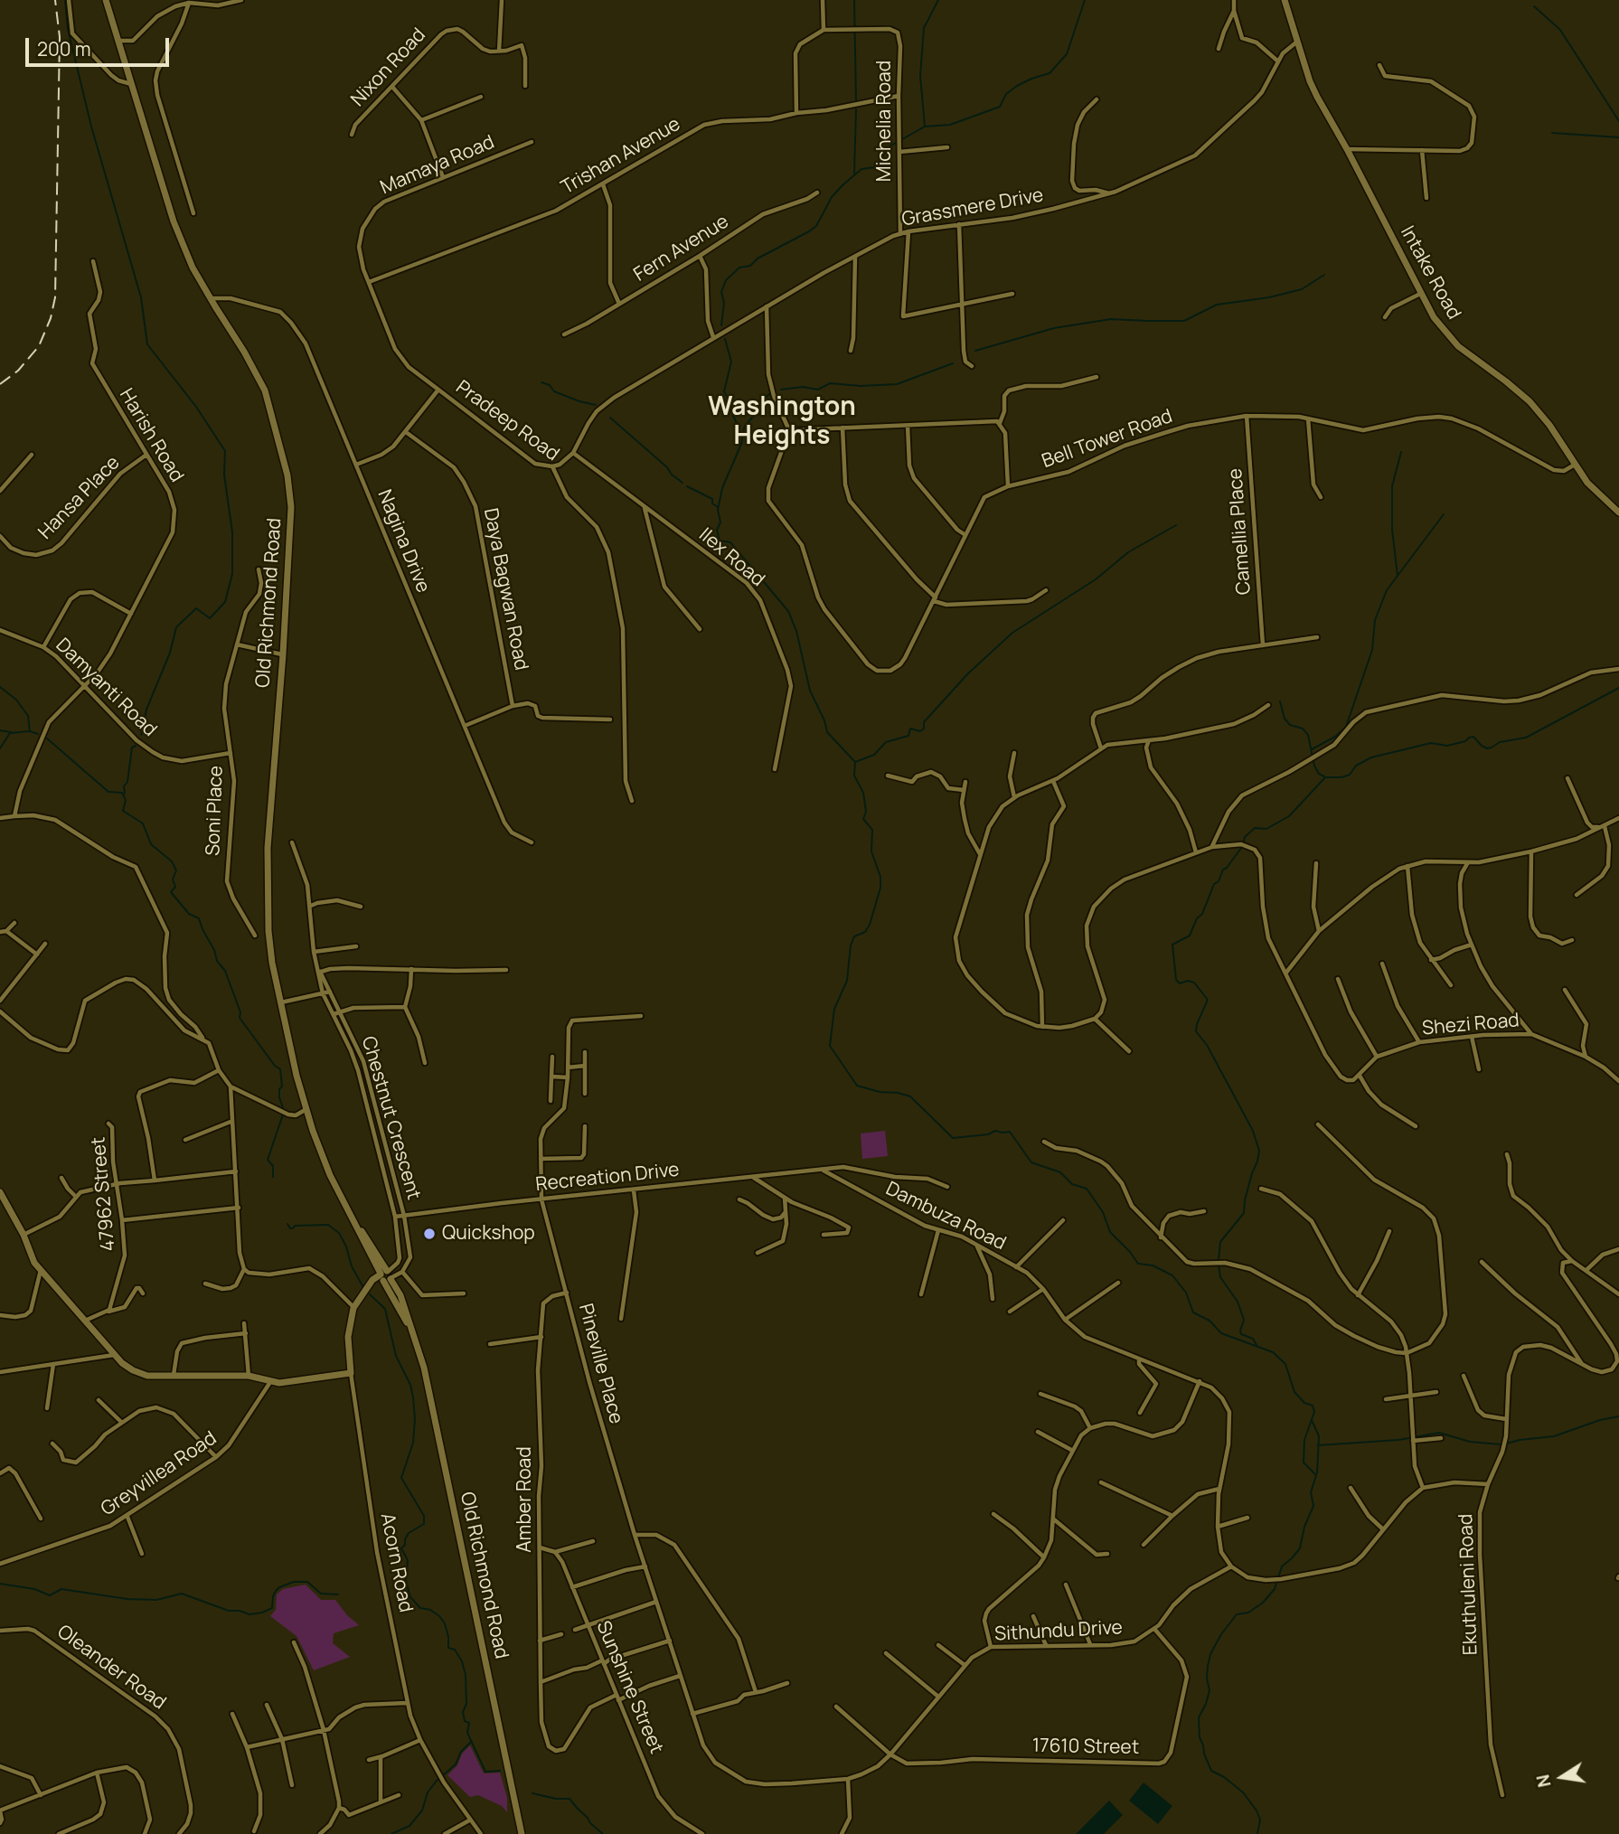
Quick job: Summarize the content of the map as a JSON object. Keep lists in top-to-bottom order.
{
  "streets": {
    "street": [
      "Nixon Road",
      "Michelia Road",
      "Trishan Avenue",
      "Mamaya Road",
      "Grassmere Drive",
      "Fern Avenue",
      "Intake Road",
      "Pradeep Road",
      "Harish Road",
      "Bell Tower Road",
      "Hansa Place",
      "Camellia Place",
      "Nagina Drive",
      "Ilex Road",
      "Daya Bagwan Road",
      "Old Richmond Road",
      "Damyanti Road",
      "Soni Place",
      "Shezi Road",
      "Chestnut Crescent",
      "Recreation Drive",
      "47962 Street",
      "Dambuza Road",
      "Pineville Place",
      "Greyvillea Road",
      "Amber Road",
      "Acorn Road",
      "Ekuthuleni Road",
      "Sithundu Drive",
      "Oleander Road",
      "Sunshine Street",
      "17610 Street"
    ]
  },
  "crossings": [
    ["Michelia Road", "Trishan Avenue"],
    ["Michelia Road", "Grassmere Drive"],
    ["Trishan Avenue", "Mamaya Road"],
    ["Mamaya Road", "Pradeep Road"],
    ["Grassmere Drive", "Intake Road"],
    ["Grassmere Drive", "Pradeep Road"],
    ["Grassmere Drive", "Ilex Road"],
    ["Intake Road", "Bell Tower Road"],
    ["Pradeep Road", "Nagina Drive"],
    ["Pradeep Road", "Daya Bagwan Road"],
    ["Harish Road", "Hansa Place"],
    ["Harish Road", "Damyanti Road"],
    ["Bell Tower Road", "Camellia Place"],
    ["Nagina Drive", "Old Richmond Road"],
    ["Old Richmond Road", "Chestnut Crescent"],
    ["Old Richmond Road", "Acorn Road"],
    ["Damyanti Road", "Soni Place"],
    ["Chestnut Crescent", "Recreation Drive"],
    ["Chestnut Crescent", "Acorn Road"],
    ["Recreation Drive", "Dambuza Road"],
    ["Recreation Drive", "Pineville Place"],
    ["Dambuza Road", "Sithundu Drive"],
    ["Pineville Place", "Amber Road"],
    ["Pineville Place", "Sithundu Drive"],
    ["Amber Road", "Sunshine Street"],
    ["Sithundu Drive", "17610 Street"]
  ],
  "districts": ["Washington Heights"],
  "places": ["Quickshop"],
  "scale_bar": "200 m",
  "north": "left"
}
